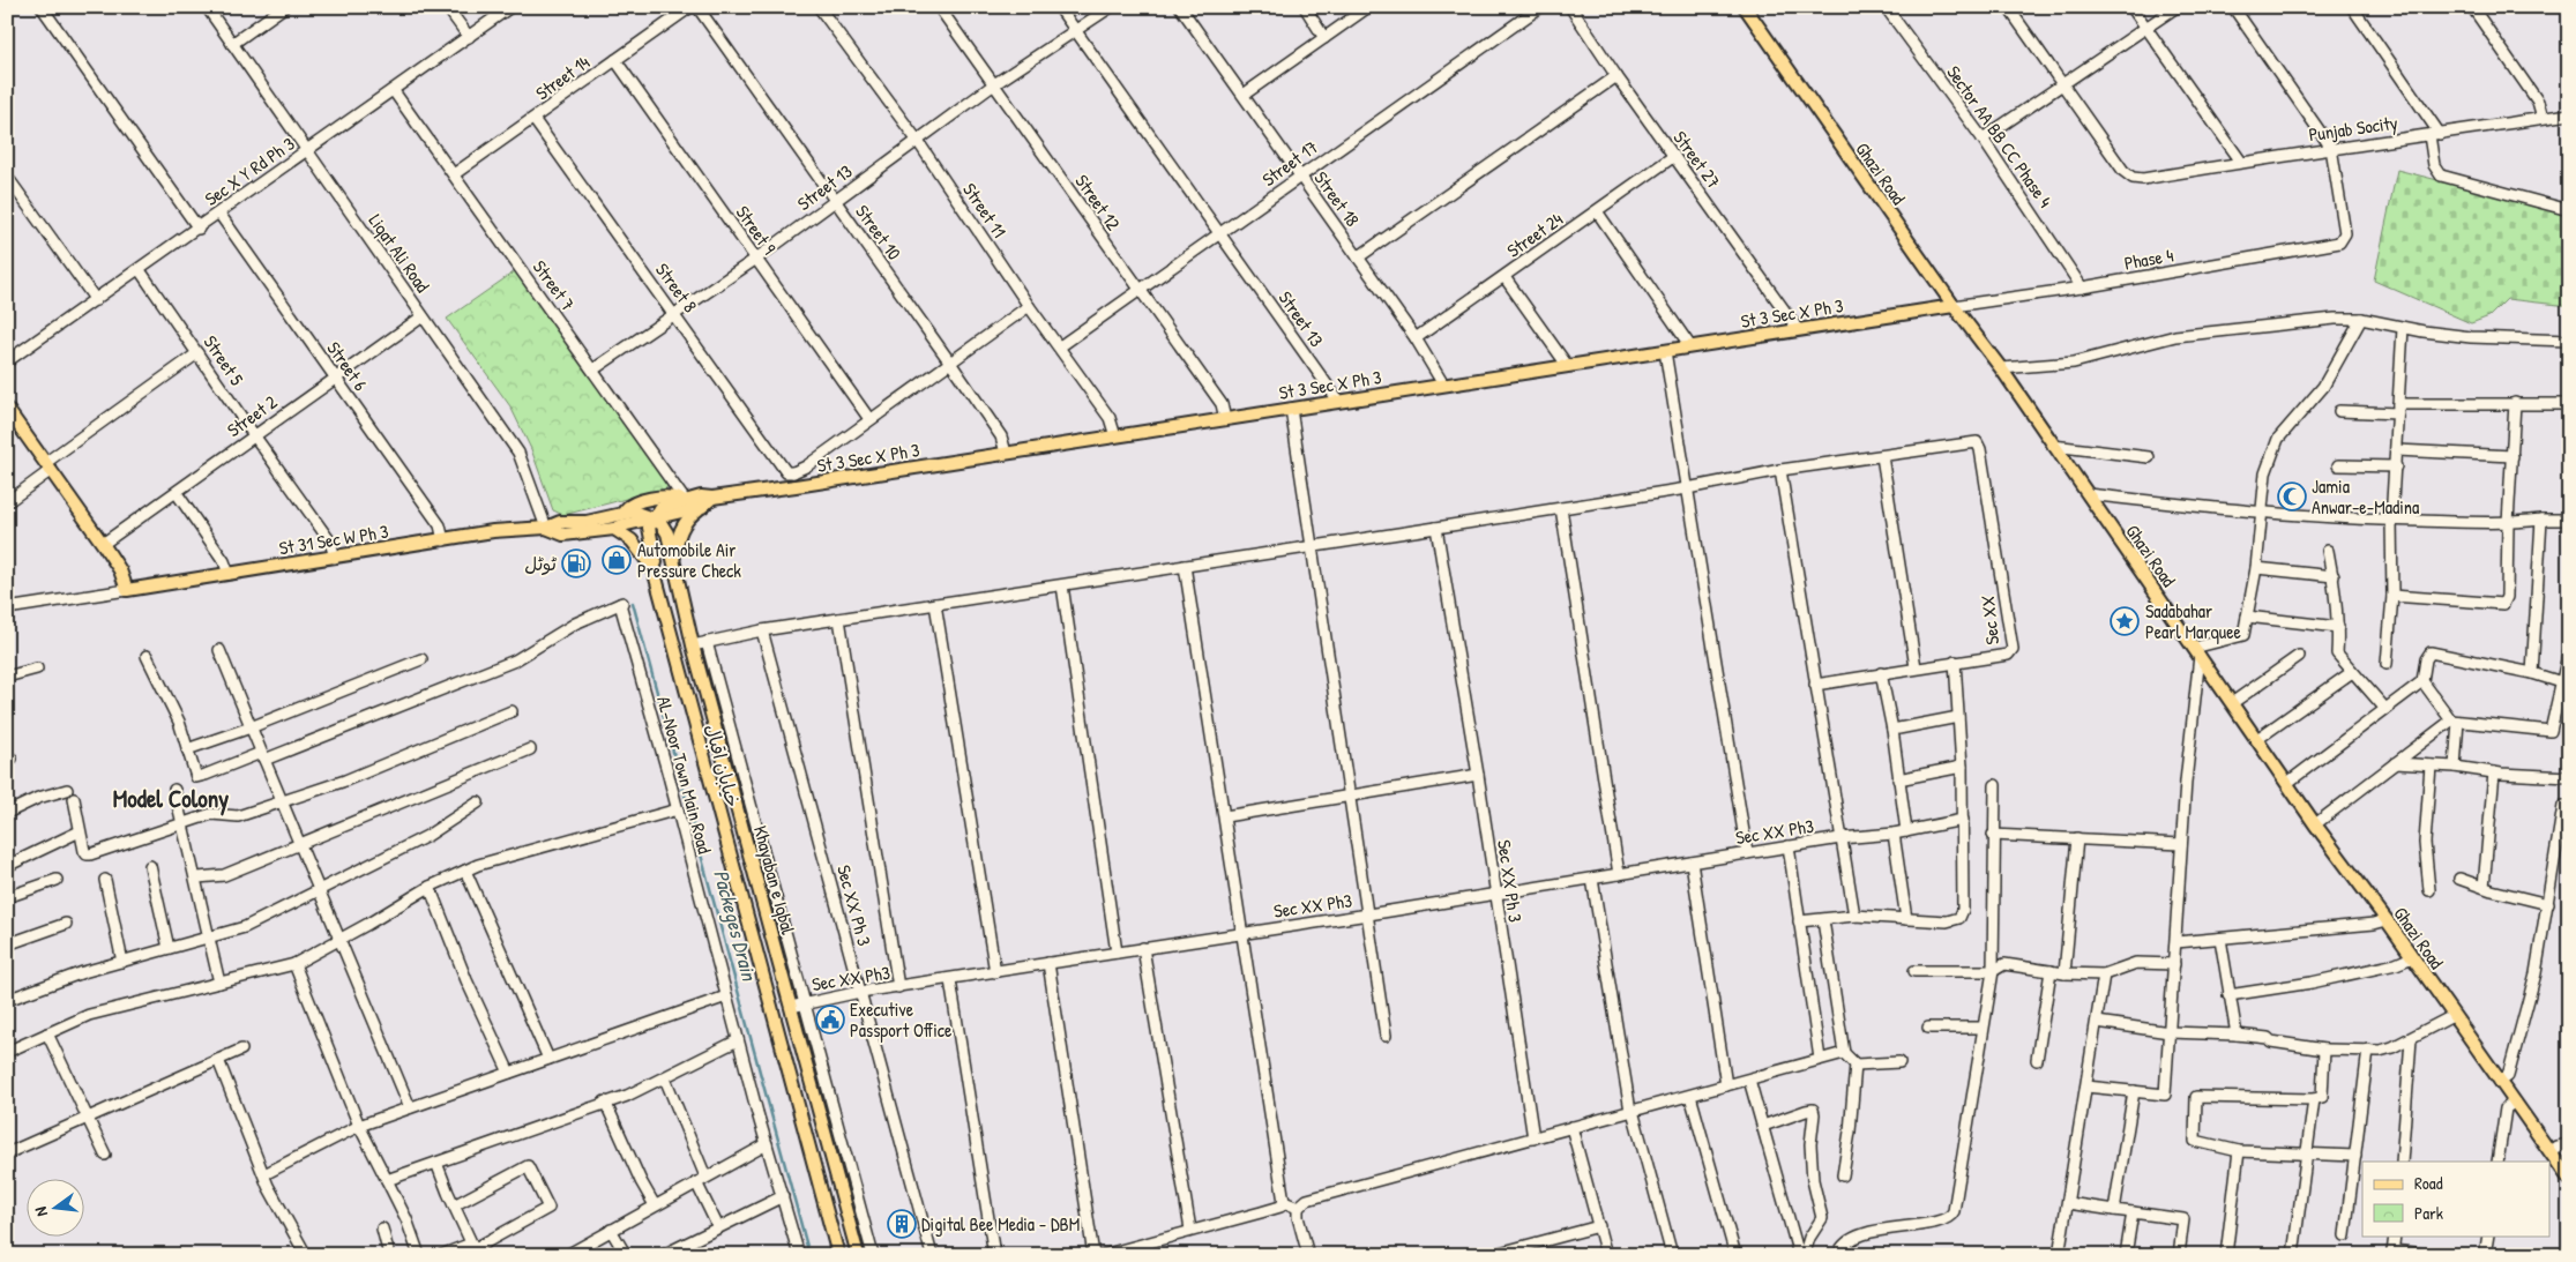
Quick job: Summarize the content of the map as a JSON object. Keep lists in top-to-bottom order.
{
  "streets": {
    "main road": [
      "Ghazi Road",
      "St 3 Sec X Ph 3",
      "St 31 Sec W Ph 3",
      "خیابان اقبال",
      "Khayaban e Iqbal"
    ],
    "street": [
      "Street 14",
      "Punjab Socity",
      "Sector AA BB CC Phase 4",
      "Street 27",
      "Street 17",
      "Sec X Y Rd Ph 3",
      "Street 13",
      "Street 18",
      "Street 12",
      "Street 11",
      "Street 9",
      "Street 10",
      "Street 24",
      "Liqat Ali Road",
      "Phase 4",
      "Street 7",
      "Street 8",
      "Street 5",
      "Street 6",
      "Street 2",
      "Sec XX",
      "AL-Noor Town Main Road",
      "Sec XX Ph3",
      "Sec XX Ph 3"
    ]
  },
  "crossings": [
    ["Street 14", "Street 9"],
    ["Street 14", "Street 7"],
    ["Street 14", "Street 8"],
    ["Punjab Socity", "Phase 4"],
    ["Sector AA BB CC Phase 4", "Phase 4"],
    ["Street 27", "Street 24"],
    ["Street 27", "St 3 Sec X Ph 3"],
    ["Street 17", "Street 13"],
    ["Street 17", "Street 18"],
    ["Street 17", "Street 12"],
    ["Street 17", "Street 11"],
    ["Sec X Y Rd Ph 3", "Liqat Ali Road"],
    ["Sec X Y Rd Ph 3", "Street 7"],
    ["Sec X Y Rd Ph 3", "Street 5"],
    ["Sec X Y Rd Ph 3", "Street 6"],
    ["Ghazi Road", "Phase 4"],
    ["Ghazi Road", "St 3 Sec X Ph 3"],
    ["Street 13", "Street 12"],
    ["Street 13", "Street 11"],
    ["Street 13", "Street 9"],
    ["Street 13", "Street 10"],
    ["Street 13", "Street 7"],
    ["Street 13", "Street 8"],
    ["Street 13", "St 3 Sec X Ph 3"],
    ["Street 18", "Street 24"],
    ["Street 18", "St 3 Sec X Ph 3"],
    ["Street 12", "St 3 Sec X Ph 3"],
    ["Street 11", "St 3 Sec X Ph 3"],
    ["Street 10", "St 3 Sec X Ph 3"],
    ["Liqat Ali Road", "Street 2"],
    ["Liqat Ali Road", "St 31 Sec W Ph 3"],
    ["Phase 4", "St 3 Sec X Ph 3"],
    ["Street 7", "St 3 Sec X Ph 3"],
    ["St 3 Sec X Ph 3", "St 31 Sec W Ph 3"],
    ["St 3 Sec X Ph 3", "خیابان اقبال"],
    ["St 3 Sec X Ph 3", "Khayaban e Iqbal"],
    ["Street 5", "Street 2"],
    ["Street 5", "St 31 Sec W Ph 3"],
    ["Street 6", "Street 2"],
    ["Street 6", "St 31 Sec W Ph 3"],
    ["St 31 Sec W Ph 3", "خیابان اقبال"],
    ["St 31 Sec W Ph 3", "Khayaban e Iqbal"],
    ["خیابان اقبال", "Khayaban e Iqbal"],
    ["Sec XX Ph3", "Khayaban e Iqbal"],
    ["Sec XX Ph3", "Sec XX Ph 3"]
  ],
  "districts": ["Model Colony"],
  "water": ["Packeges Drain"],
  "places": {
    "mosque": ["Jamia Anwar-e-Madina"],
    "shop": ["Automobile Air Pressure Check"],
    "fuel station": ["ٹوٹل"],
    "place": ["Sadabahar Pearl Marquee"],
    "public building": ["Executive Passport Office"],
    "building": ["Digital Bee Media - DBM"]
  },
  "legend": ["Road", "Park"],
  "north": "left"
}
